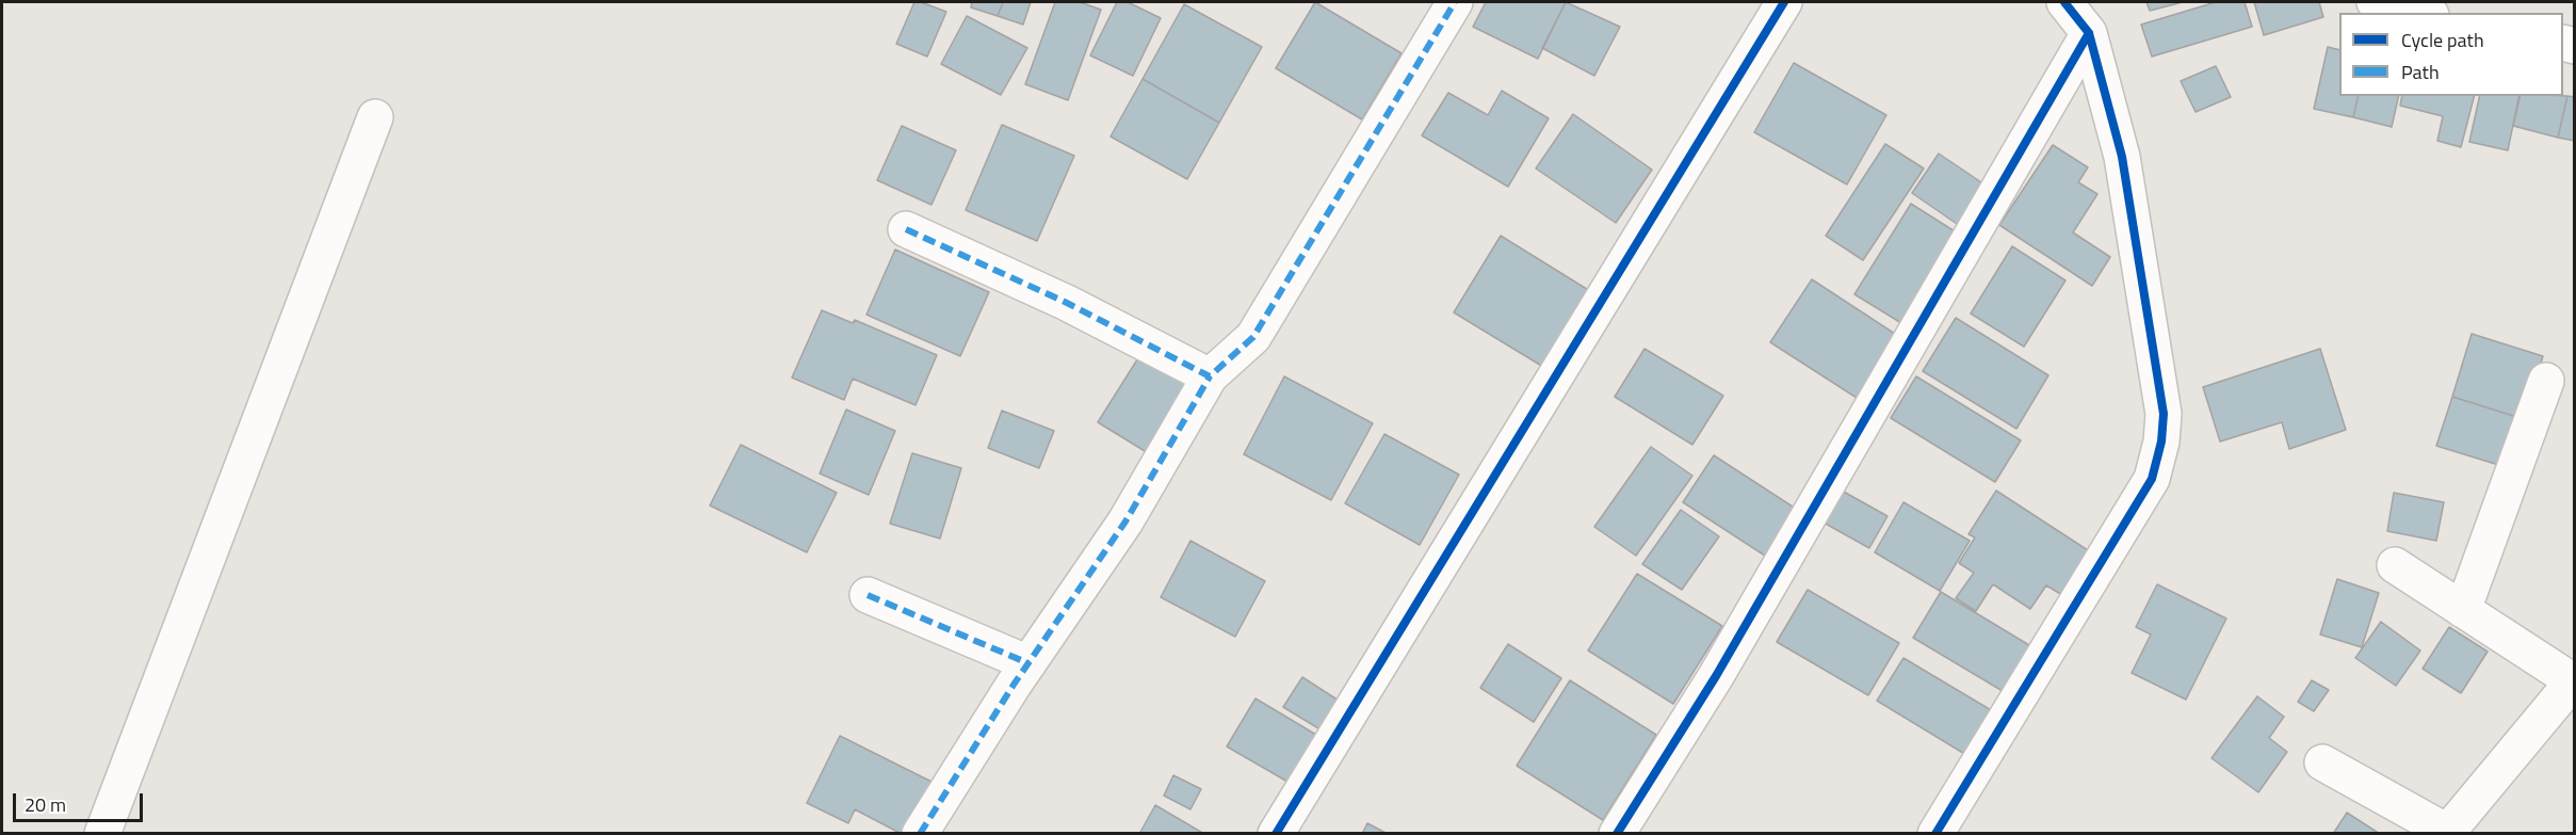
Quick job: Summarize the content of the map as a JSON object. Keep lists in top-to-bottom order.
{
  "legend": ["Cycle path", "Path"],
  "scale_bar": "20 m"
}
